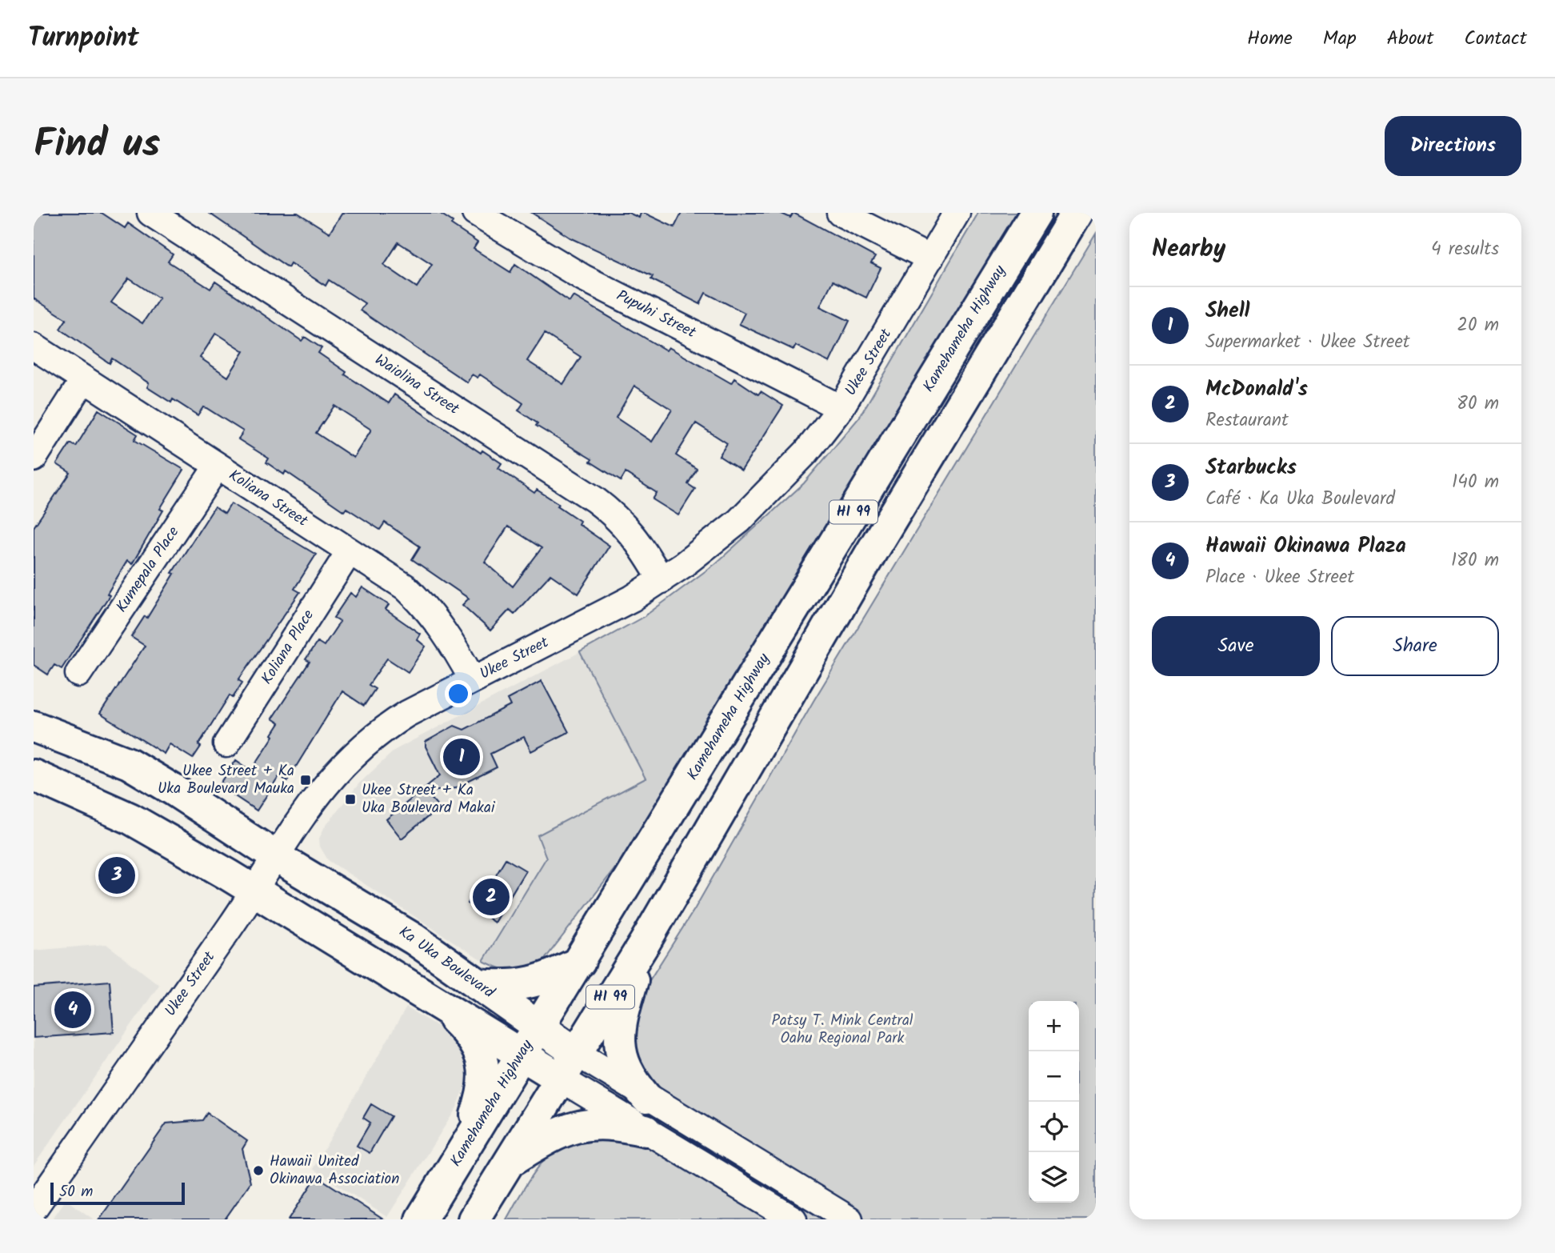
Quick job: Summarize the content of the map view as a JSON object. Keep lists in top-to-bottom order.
{
  "streets": {
    "main road": ["Kamehameha Highway", "HI 99", "Ka Uka Boulevard"],
    "street": [
      "Pupuhi Street",
      "Ukee Street",
      "Waiolina Street",
      "Koliana Street",
      "Kumepala Place",
      "Koliana Place"
    ]
  },
  "crossings": [
    ["Pupuhi Street", "Ukee Street"],
    ["Kamehameha Highway", "Ka Uka Boulevard"],
    ["Ukee Street", "Waiolina Street"],
    ["Ukee Street", "Koliana Street"],
    ["Ukee Street", "Ka Uka Boulevard"],
    ["Koliana Street", "Kumepala Place"],
    ["Koliana Street", "Koliana Place"],
    ["HI 99", "Ka Uka Boulevard"]
  ],
  "parks": ["Patsy T. Mink Central Oahu Regional Park"],
  "places": {
    "transit": ["Ukee Street + Ka Uka Boulevard Mauka", "Ukee Street + Ka Uka Boulevard Makai"],
    "other": ["Hawaii United Okinawa Association"]
  },
  "scale_bar": "50 m",
  "page": {
    "header": "Turnpoint",
    "nav": [
      "Home",
      "Map",
      "About",
      "Contact"
    ],
    "title": "Find us",
    "buttons": [
      "Directions",
      ["Save", "Share"]
    ],
    "heading": ["Nearby", "4 results"],
    "list": [
      {
        "mark": "1",
        "name": "Shell",
        "note": "Supermarket · Ukee Street",
        "value": "20 m"
      },
      {
        "mark": "2",
        "name": "McDonald's",
        "note": "Restaurant",
        "value": "80 m"
      },
      {
        "mark": "3",
        "name": "Starbucks",
        "note": "Café · Ka Uka Boulevard",
        "value": "140 m"
      },
      {
        "mark": "4",
        "name": "Hawaii Okinawa Plaza",
        "note": "Place · Ukee Street",
        "value": "180 m"
      }
    ],
    "pins": [
      "1",
      "3",
      "2",
      "4"
    ],
    "map_buttons": ["+", "−"],
    "scale": "50 m"
  }
}
